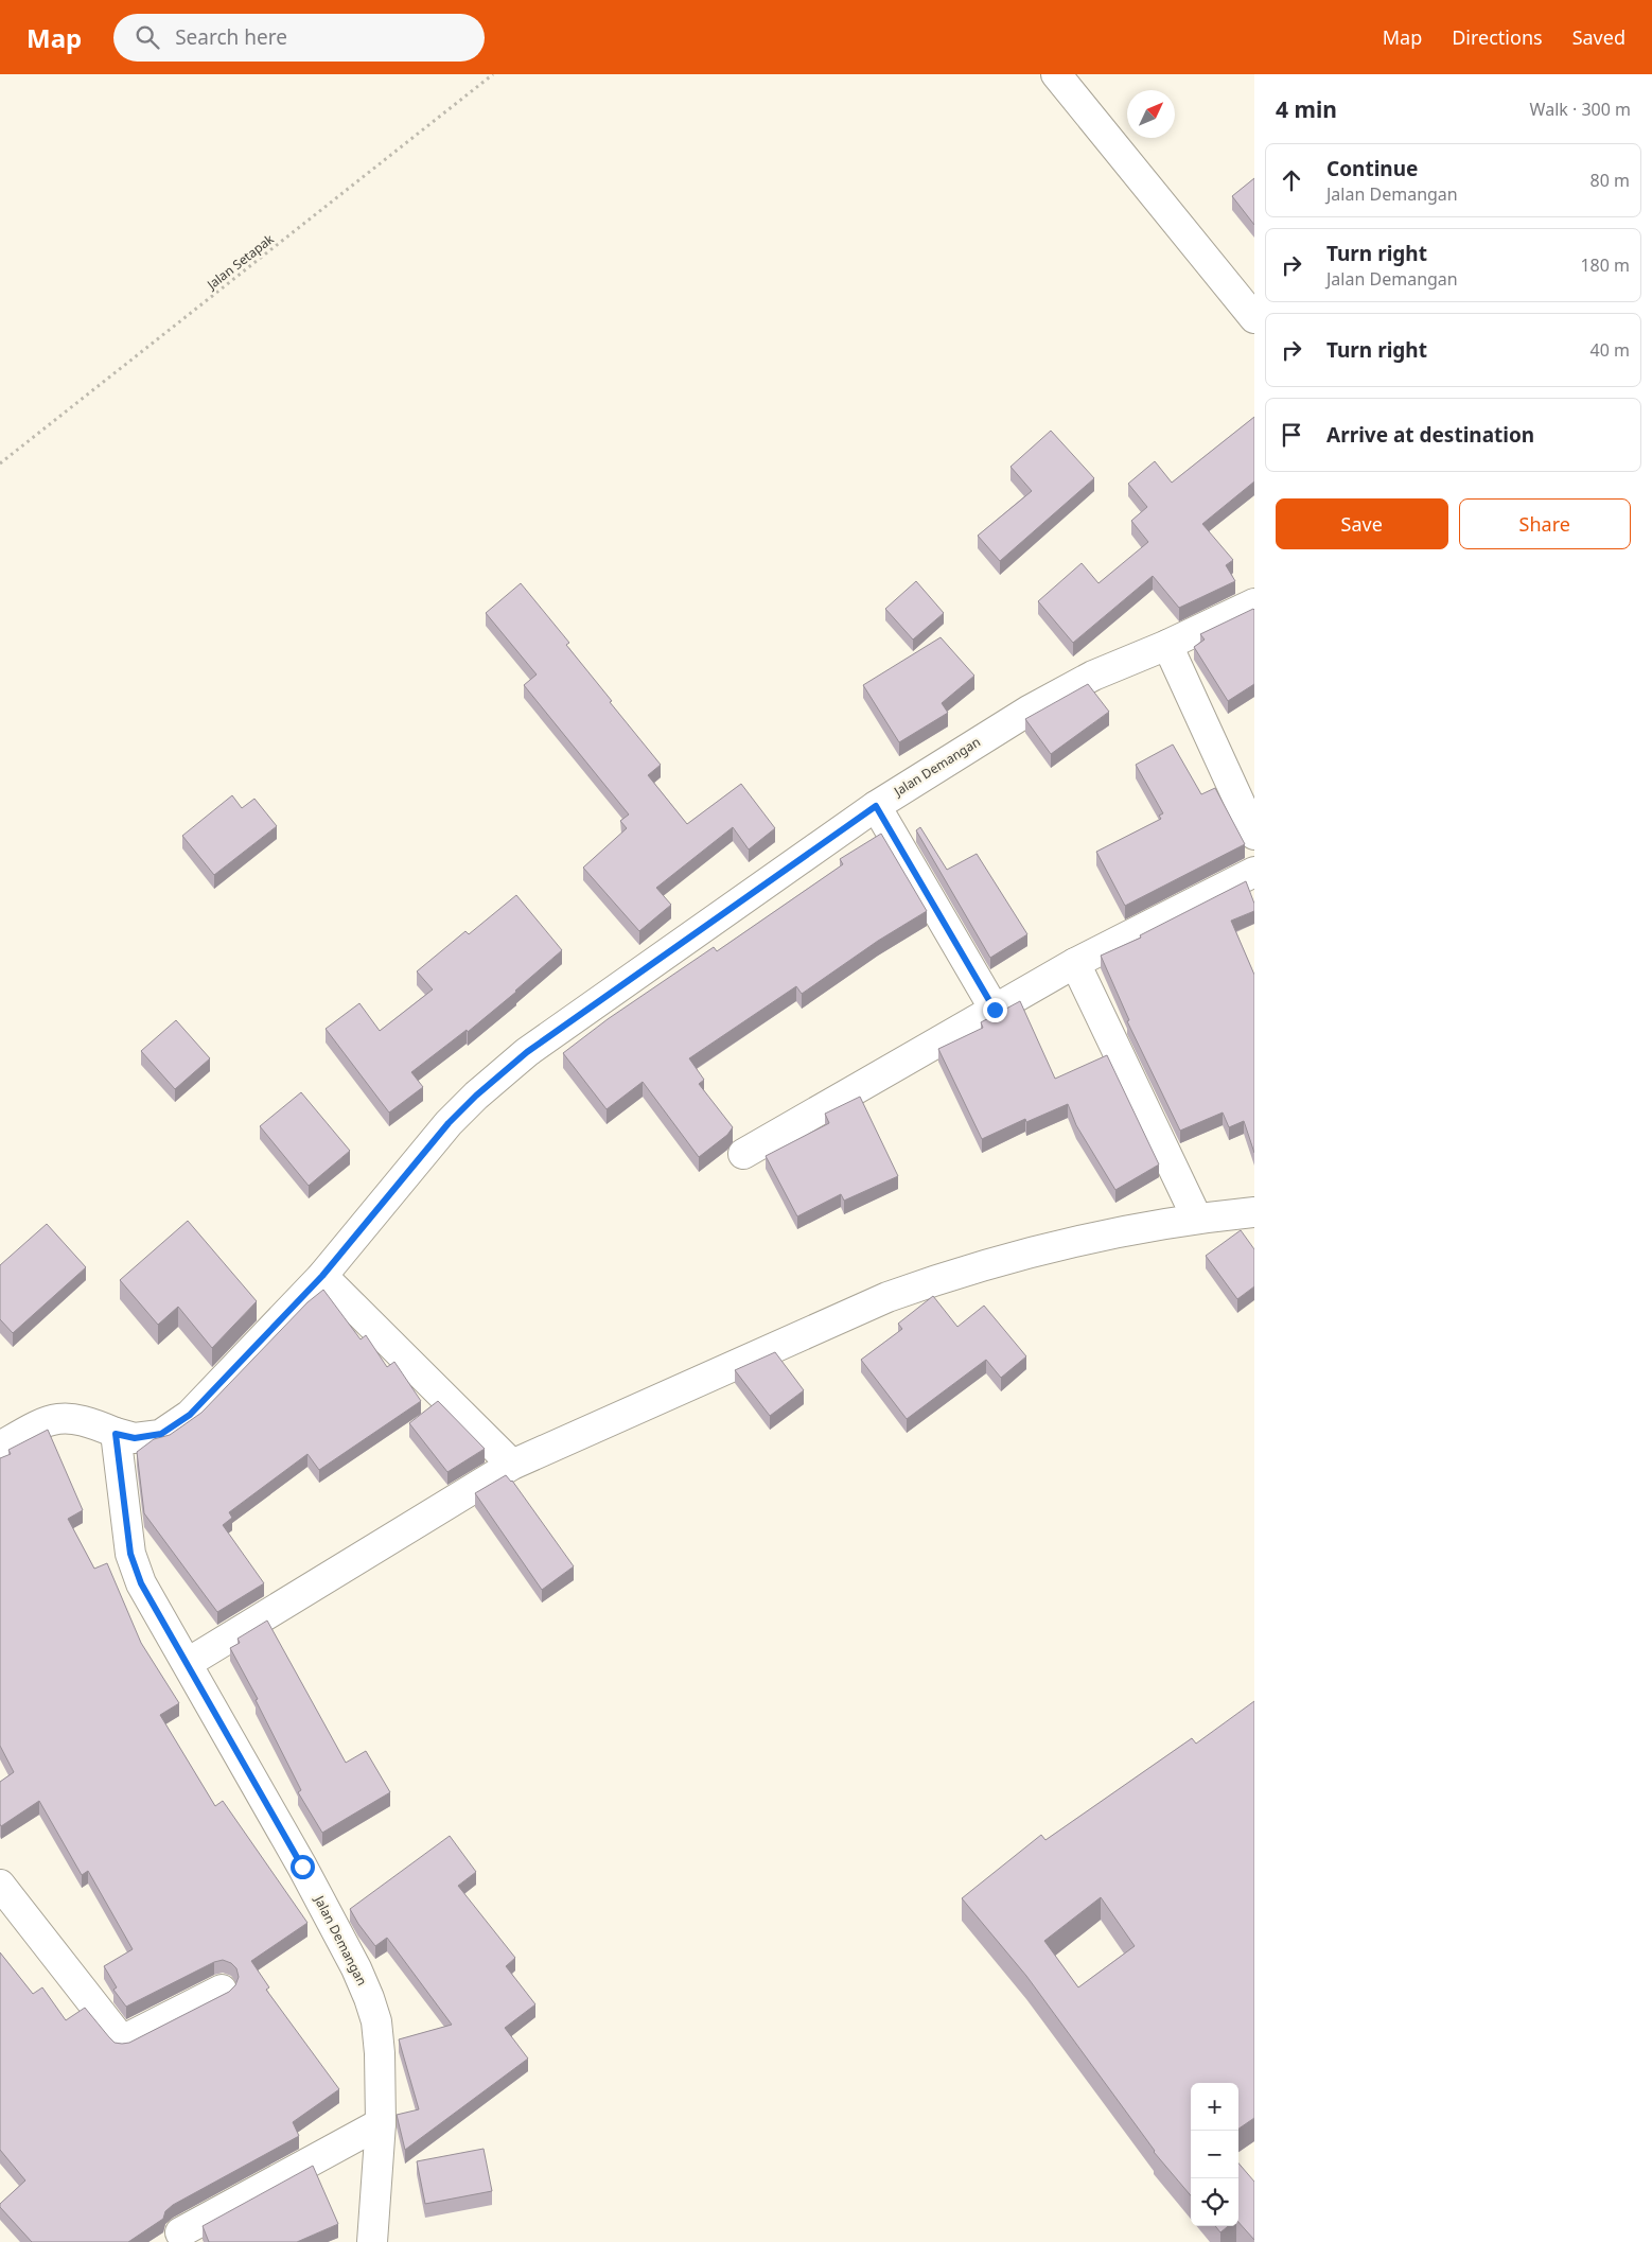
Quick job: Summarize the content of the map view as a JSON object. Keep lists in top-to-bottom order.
{
  "streets": {
    "street": ["Jalan Demangan"],
    "path": ["Jalan Setapak"]
  },
  "north": "top right",
  "page": {
    "header": "Map",
    "search": "Search here",
    "nav": ["Map", "Directions", "Saved"],
    "heading": ["4 min", "Walk · 300 m"],
    "list": [
      ["Continue", "Jalan Demangan", "80 m"],
      ["Turn right", "Jalan Demangan", "180 m"],
      ["Turn right", "40 m"],
      "Arrive at destination"
    ],
    "buttons": ["Save", "Share"],
    "map_buttons": ["+", "−"]
  }
}
